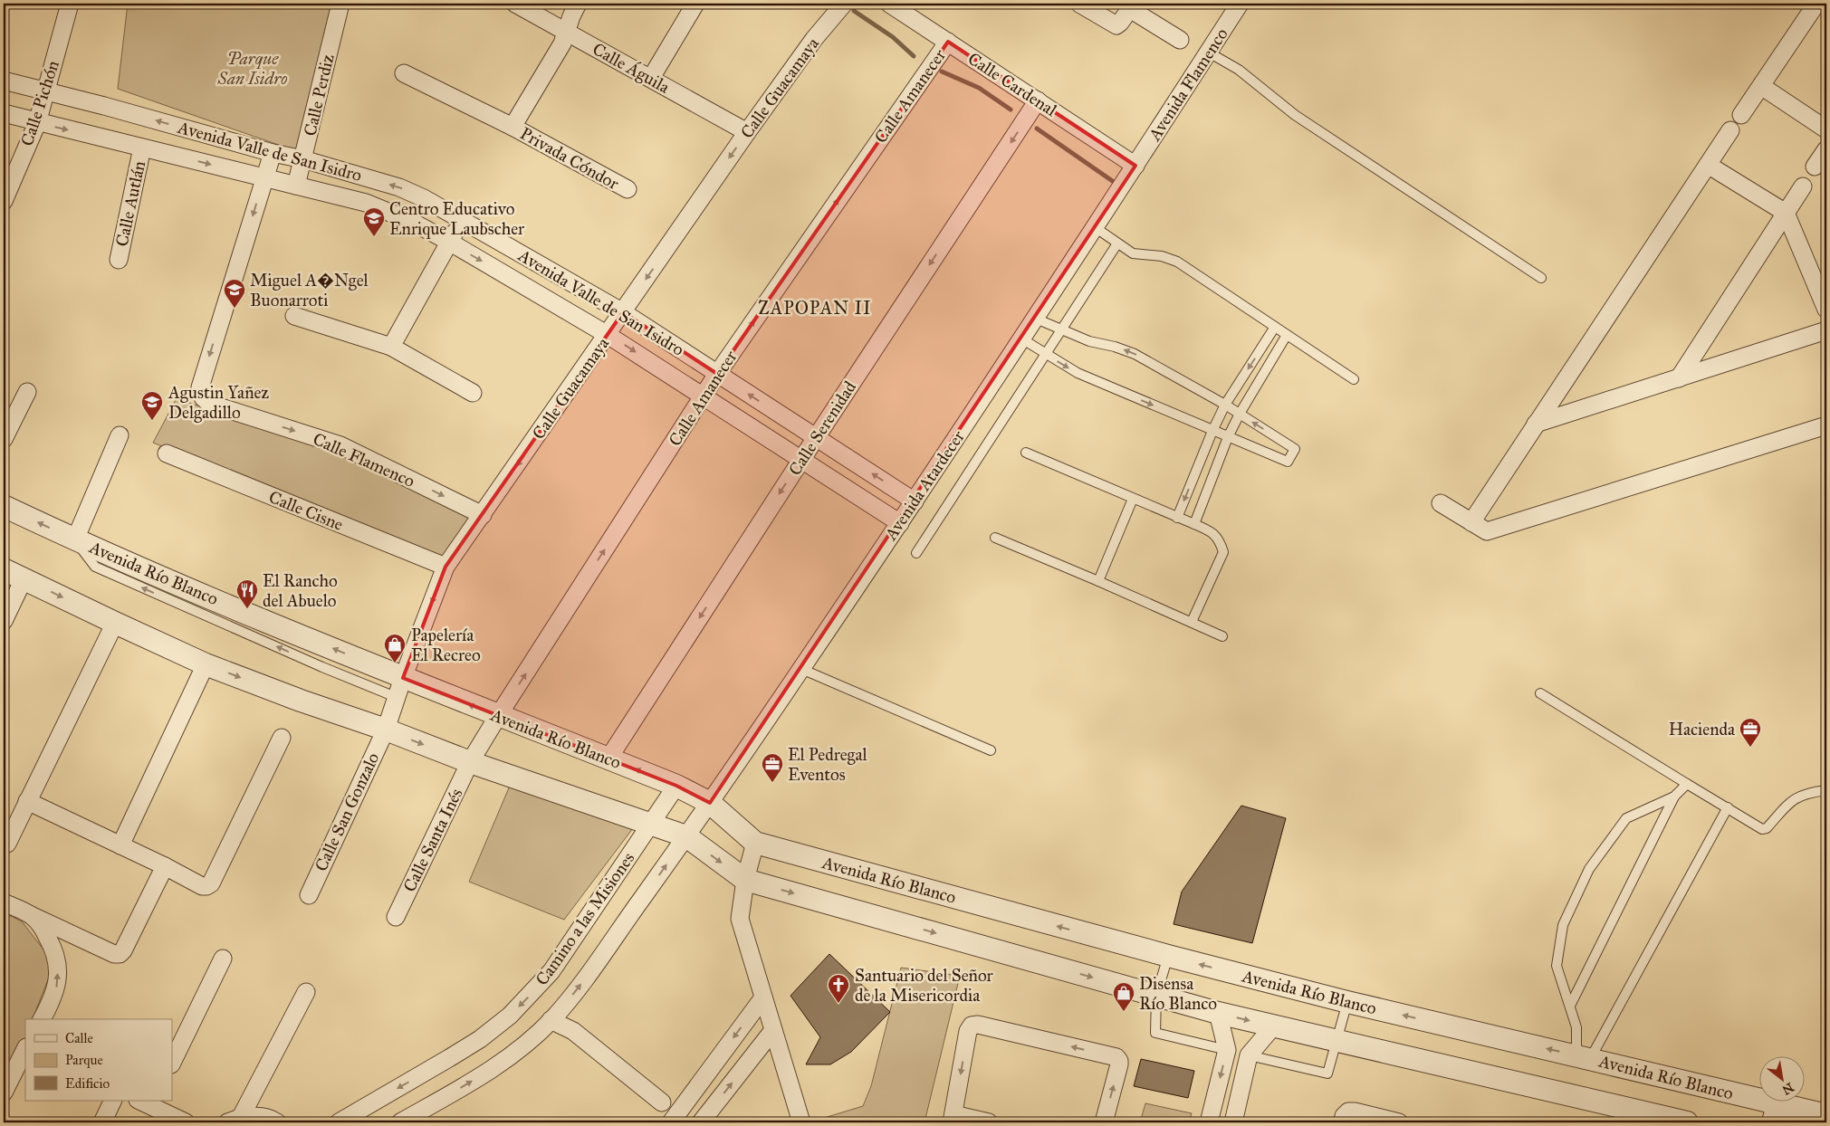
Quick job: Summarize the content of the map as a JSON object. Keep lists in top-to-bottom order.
{
  "streets": {
    "street": [
      "Calle Águila",
      "Calle Cardenal",
      "Avenida Flamenco",
      "Calle Guacamaya",
      "Calle Perdiz",
      "Calle Amanecer",
      "Calle Pichón",
      "Avenida Valle de San Isidro",
      "Privada Cóndor",
      "Calle Autlán",
      "Calle Serenidad",
      "Calle Flamenco",
      "Avenida Atardecer",
      "Calle Cisne",
      "Avenida Río Blanco",
      "Calle San Gonzalo",
      "Calle Santa Inés",
      "Camino a las Misiones"
    ]
  },
  "crossings": [
    ["Calle Águila", "Calle Guacamaya"],
    ["Calle Águila", "Privada Cóndor"],
    ["Calle Cardenal", "Avenida Flamenco"],
    ["Calle Cardenal", "Calle Amanecer"],
    ["Calle Cardenal", "Calle Serenidad"],
    ["Calle Cardenal", "Avenida Atardecer"],
    ["Avenida Flamenco", "Avenida Atardecer"],
    ["Calle Guacamaya", "Avenida Valle de San Isidro"],
    ["Calle Guacamaya", "Calle Flamenco"],
    ["Calle Guacamaya", "Calle Cisne"],
    ["Calle Guacamaya", "Avenida Río Blanco"],
    ["Calle Guacamaya", "Calle San Gonzalo"],
    ["Calle Perdiz", "Avenida Valle de San Isidro"],
    ["Calle Amanecer", "Avenida Valle de San Isidro"],
    ["Calle Amanecer", "Avenida Río Blanco"],
    ["Calle Amanecer", "Calle Santa Inés"],
    ["Calle Pichón", "Avenida Valle de San Isidro"],
    ["Avenida Valle de San Isidro", "Calle Autlán"],
    ["Avenida Valle de San Isidro", "Calle Serenidad"],
    ["Avenida Valle de San Isidro", "Calle Flamenco"],
    ["Avenida Valle de San Isidro", "Avenida Atardecer"],
    ["Calle Serenidad", "Avenida Río Blanco"],
    ["Avenida Atardecer", "Avenida Río Blanco"],
    ["Avenida Atardecer", "Camino a las Misiones"],
    ["Avenida Río Blanco", "Camino a las Misiones"]
  ],
  "one_way": ["Calle Guacamaya", "Calle Amanecer", "Calle Serenidad"],
  "districts": ["ZAPOPAN II"],
  "parks": ["Parque San Isidro"],
  "places": {
    "school or university": ["Centro Educativo Enrique Laubscher", "Miguel A�Ngel Buonarroti", "Agustin Yañez Delgadillo"],
    "restaurant": ["El Rancho del Abuelo"],
    "shop": ["Papelería El Recreo", "Disensa Río Blanco"],
    "office": ["Hacienda", "El Pedregal Eventos"],
    "church": ["Santuario del Señor de la Misericordia"]
  },
  "legend": ["Calle", "Parque", "Edificio"],
  "north": "bottom right"
}
